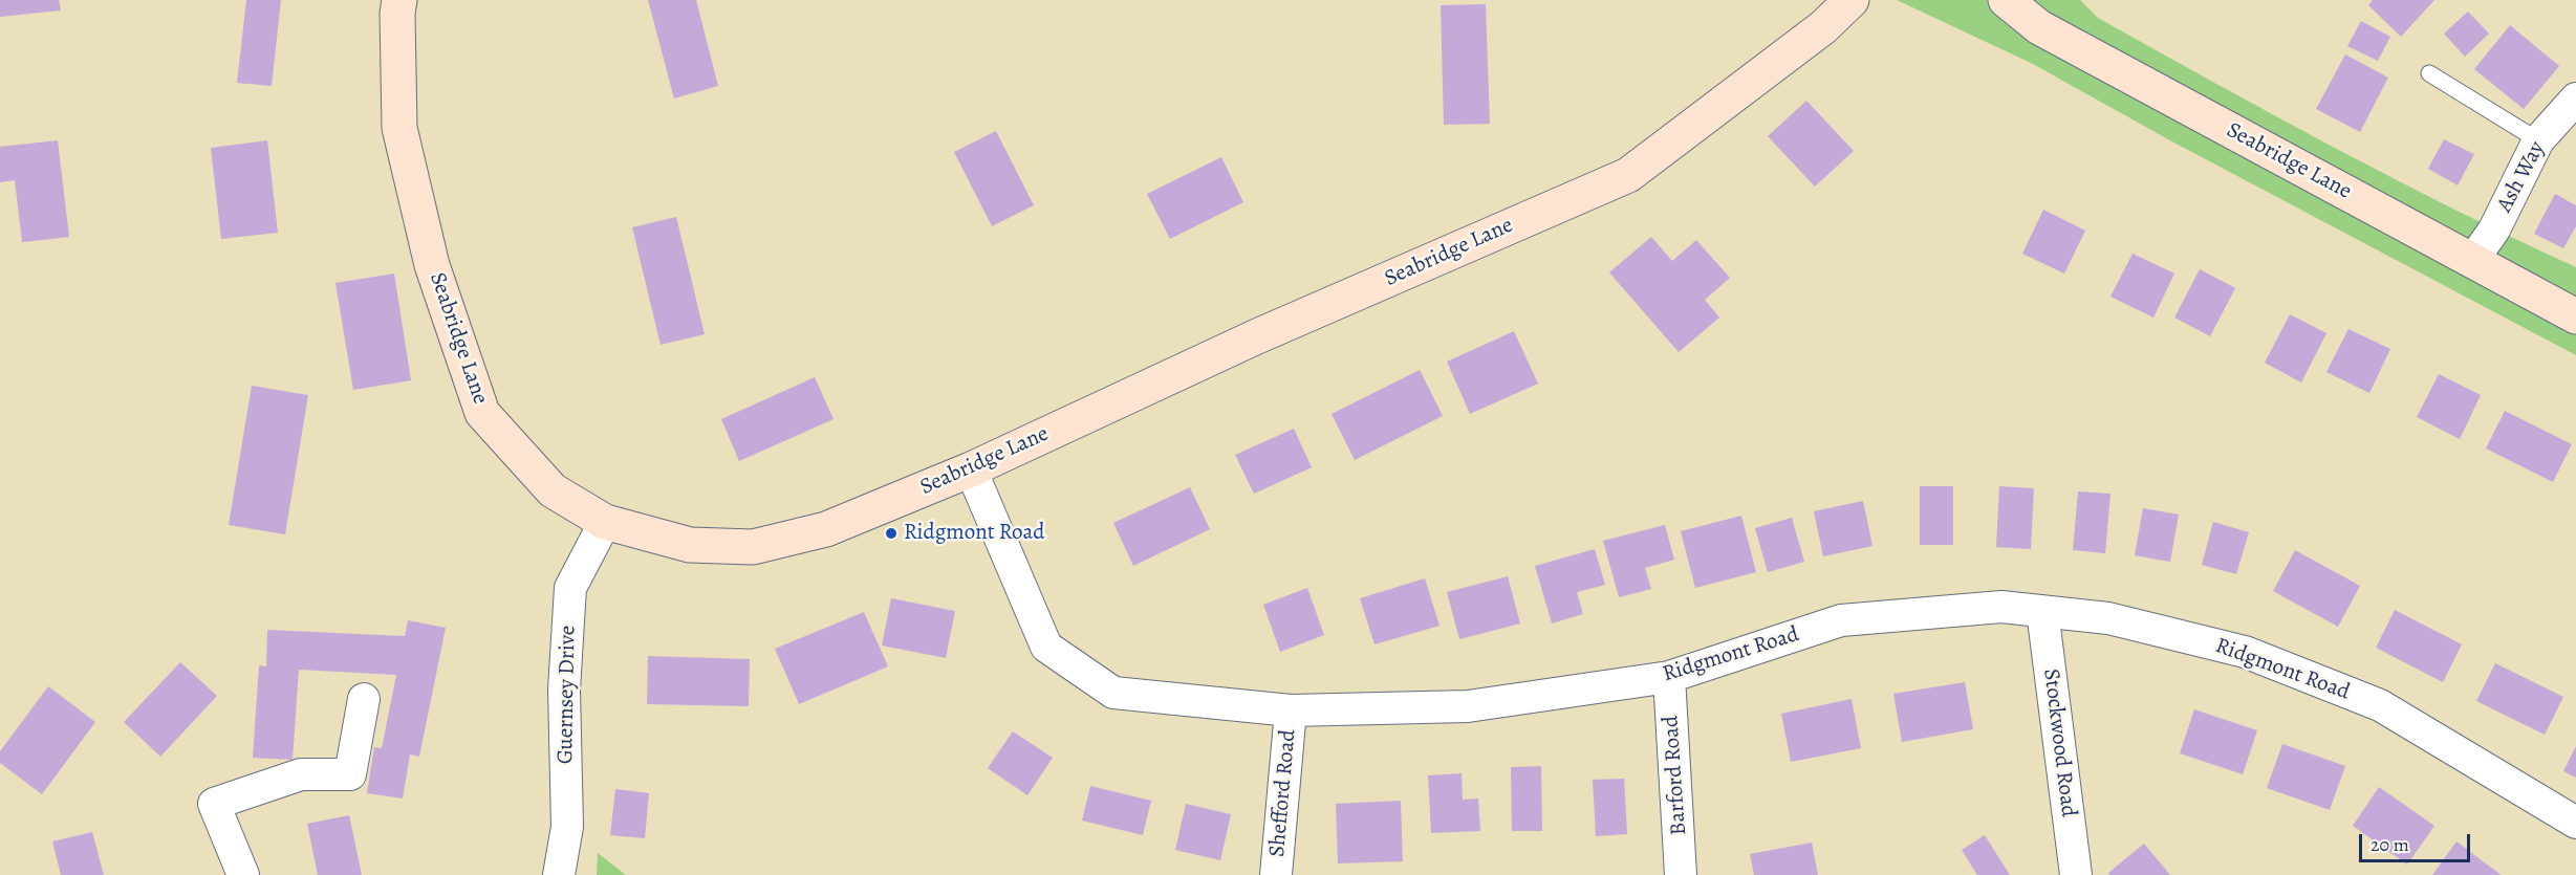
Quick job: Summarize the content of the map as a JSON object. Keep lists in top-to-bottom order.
{
  "streets": {
    "street": [
      "Seabridge Lane",
      "Ash Way",
      "Ridgmont Road",
      "Guernsey Drive",
      "Stockwood Road",
      "Barford Road",
      "Shefford Road"
    ]
  },
  "crossings": [
    ["Seabridge Lane", "Ash Way"],
    ["Seabridge Lane", "Ridgmont Road"],
    ["Seabridge Lane", "Guernsey Drive"],
    ["Ridgmont Road", "Stockwood Road"],
    ["Ridgmont Road", "Barford Road"],
    ["Ridgmont Road", "Shefford Road"]
  ],
  "places": ["Ridgmont Road"],
  "scale_bar": "20 m"
}
